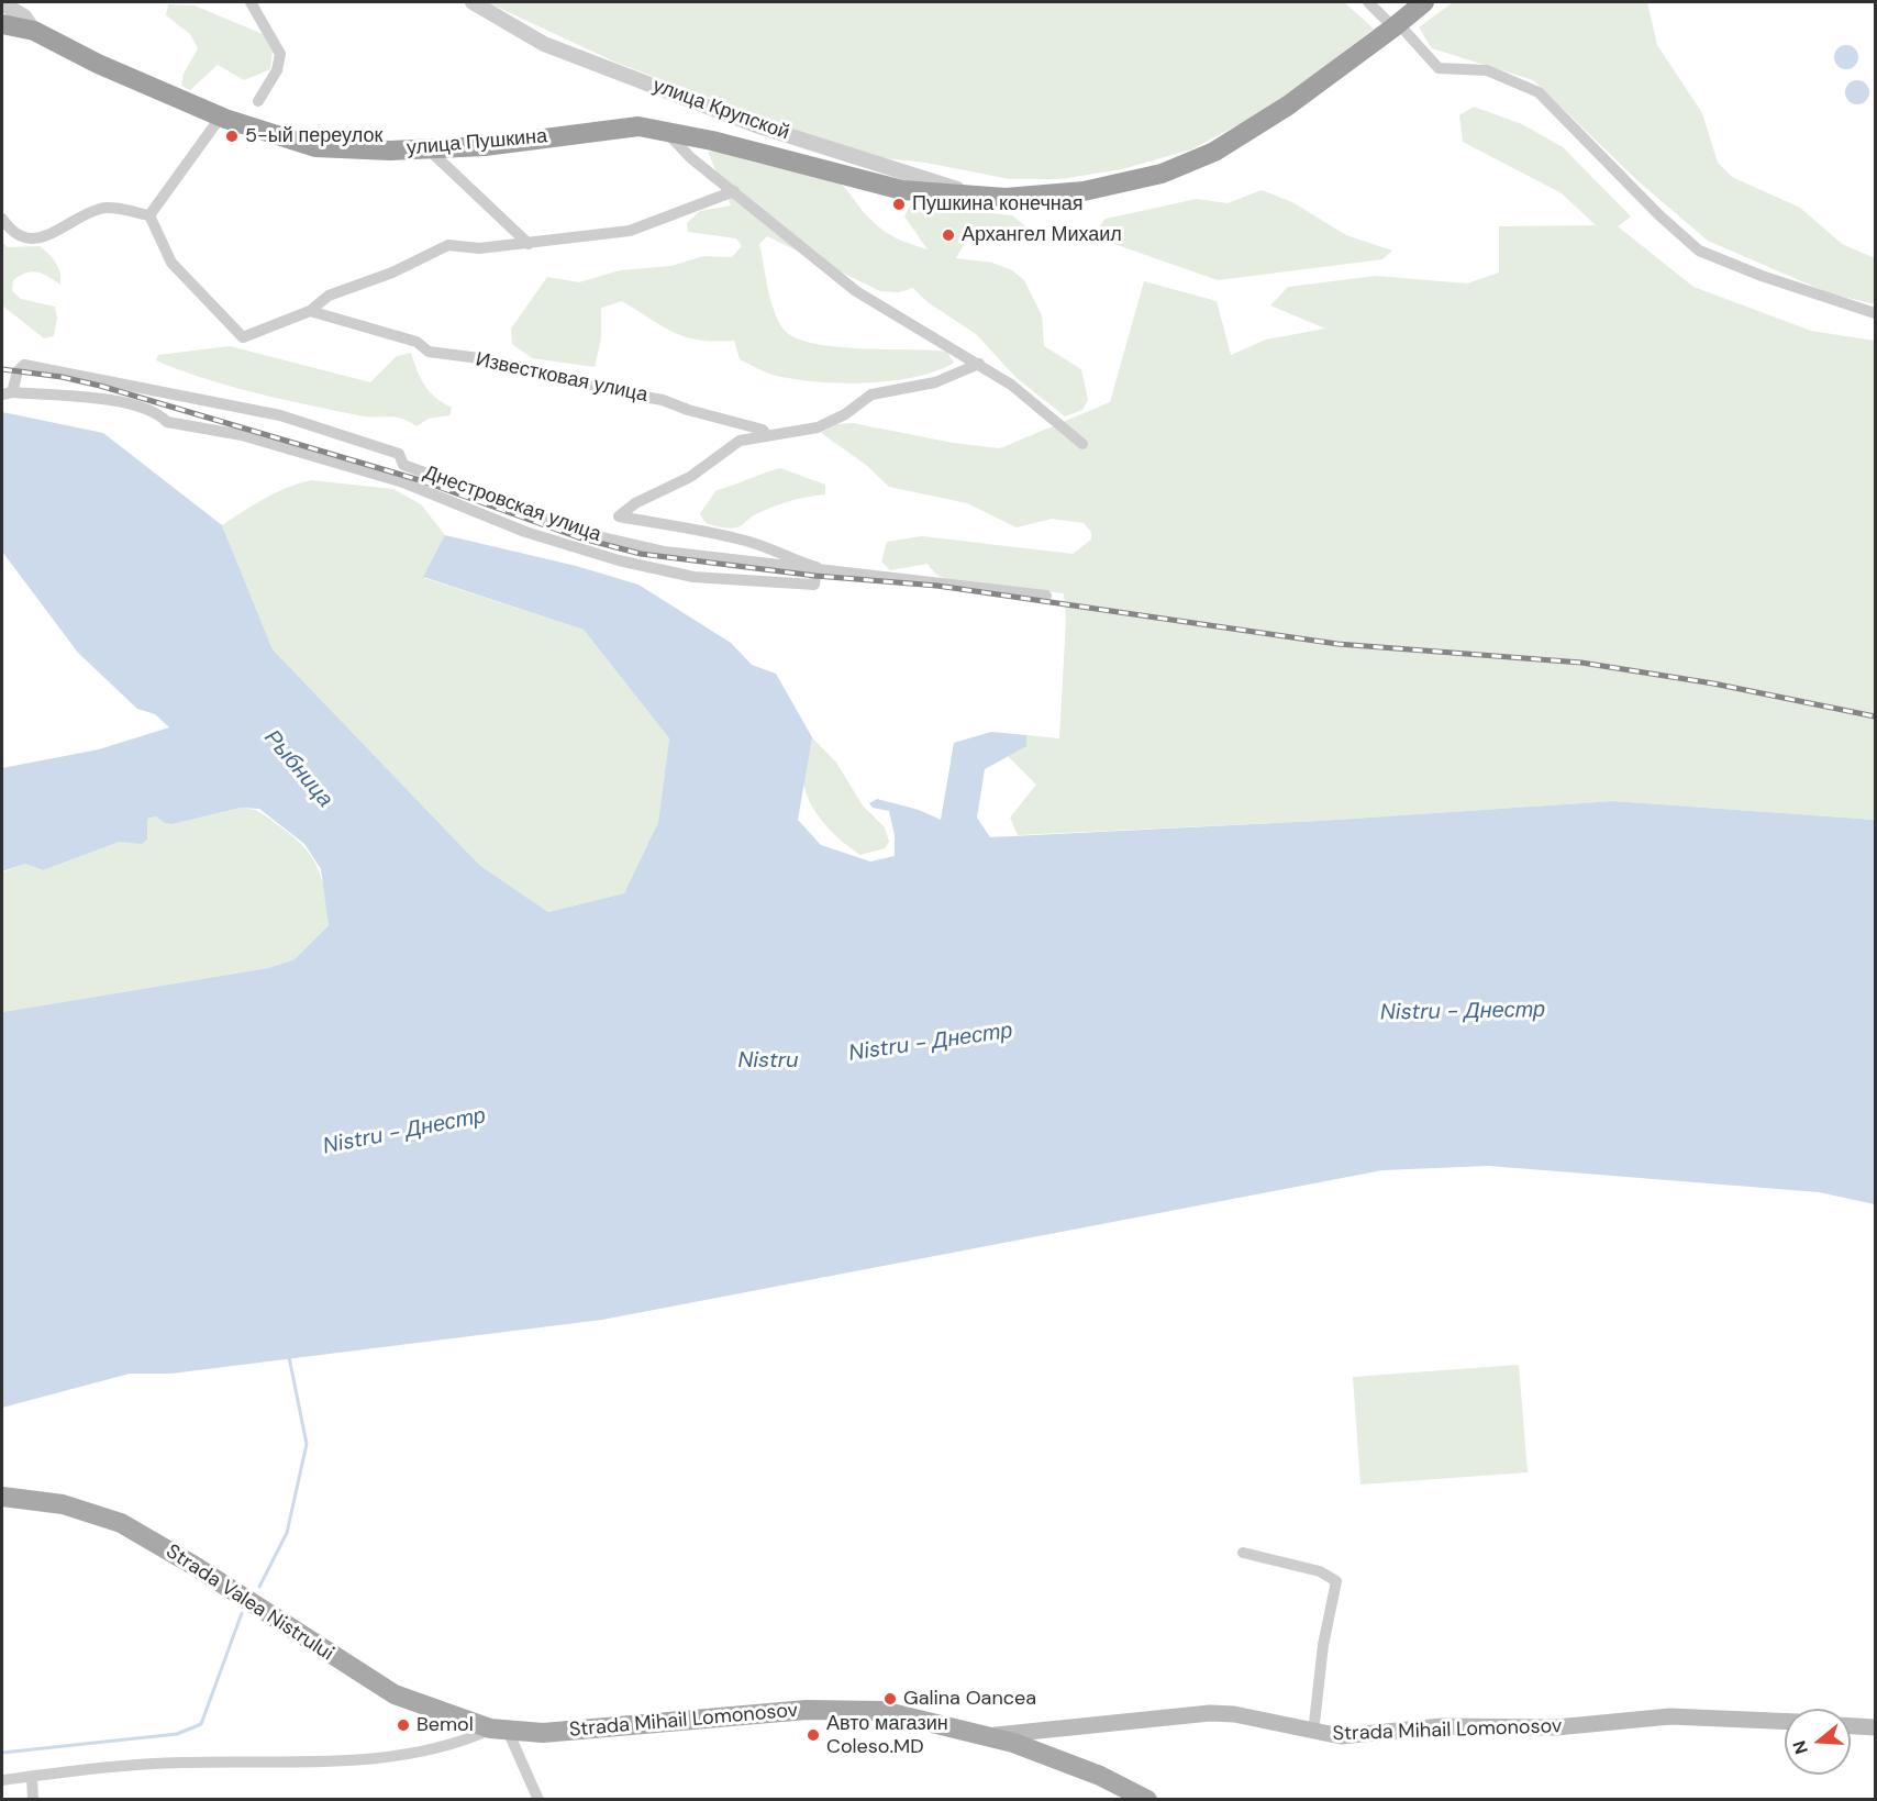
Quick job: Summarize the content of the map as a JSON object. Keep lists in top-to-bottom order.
{
  "streets": {
    "highway": ["улица Пушкина"],
    "main road": ["Strada Valea Nistrului", "Strada Mihail Lomonosov"],
    "street": ["улица Крупской", "Известковая улица", "Днестровская улица"]
  },
  "crossings": [
    ["улица Крупской", "улица Пушкина"],
    ["Strada Valea Nistrului", "Strada Mihail Lomonosov"]
  ],
  "water": ["Рыбница", "Nistru - Днестр", "Nistru"],
  "places": [
    "5-ый переулок",
    "Пушкина конечная",
    "Архангел Михаил",
    "Galina Oancea",
    "Bemol",
    "Авто магазин Coleso.MD"
  ],
  "north": "left"
}
